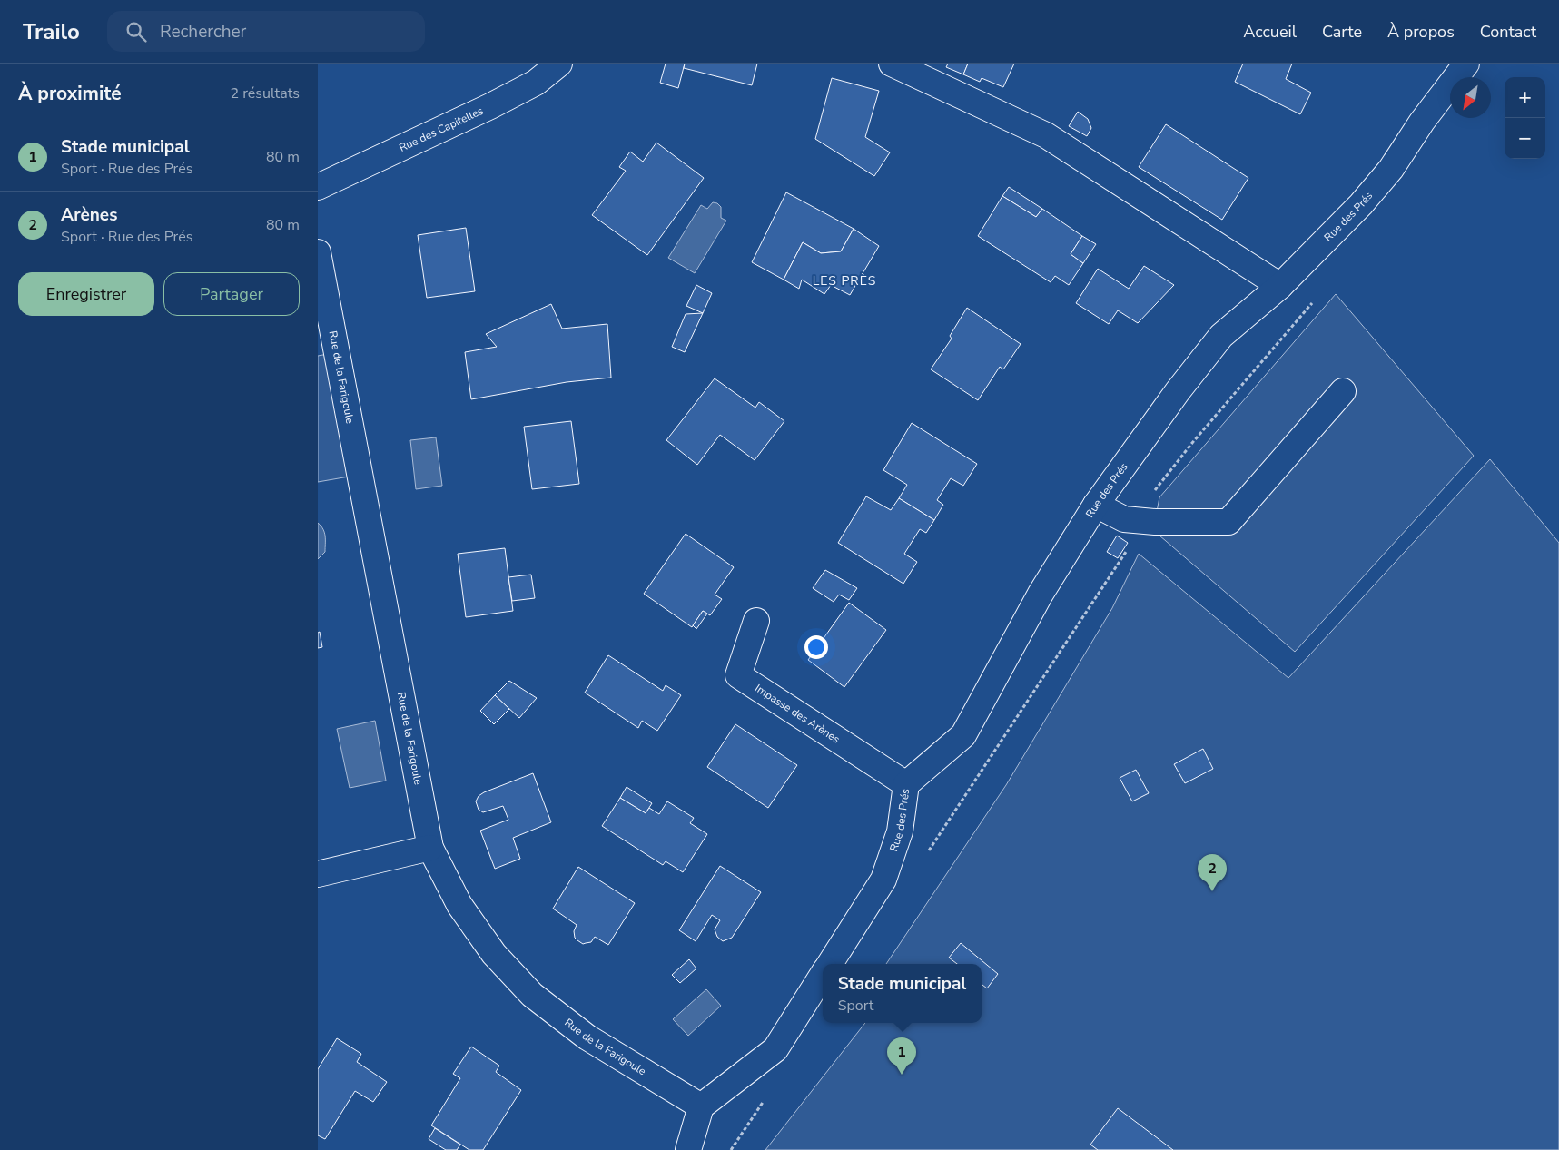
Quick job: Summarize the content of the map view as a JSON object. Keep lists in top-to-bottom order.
{
  "streets": {
    "street": [
      "Rue des Capitelles",
      "Rue des Prés",
      "Rue de la Farigoule",
      "Impasse des Arènes"
    ]
  },
  "crossings": [
    ["Rue des Prés", "Impasse des Arènes"]
  ],
  "districts": ["LES PRÈS"],
  "north": "bottom left",
  "page": {
    "header": "Trailo",
    "search": "Rechercher",
    "nav": [
      "Accueil",
      "Carte",
      "À propos",
      "Contact"
    ],
    "heading": ["À proximité", "2 résultats"],
    "map_buttons": ["+", "−"],
    "list": [
      {
        "mark": "1",
        "name": "Stade municipal",
        "note": "Sport · Rue des Prés",
        "value": "80 m"
      },
      {
        "mark": "2",
        "name": "Arènes",
        "note": "Sport · Rue des Prés",
        "value": "80 m"
      }
    ],
    "buttons": ["Enregistrer", "Partager"],
    "pins": ["2", "1"],
    "popup": ["Stade municipal", "Sport"]
  }
}
